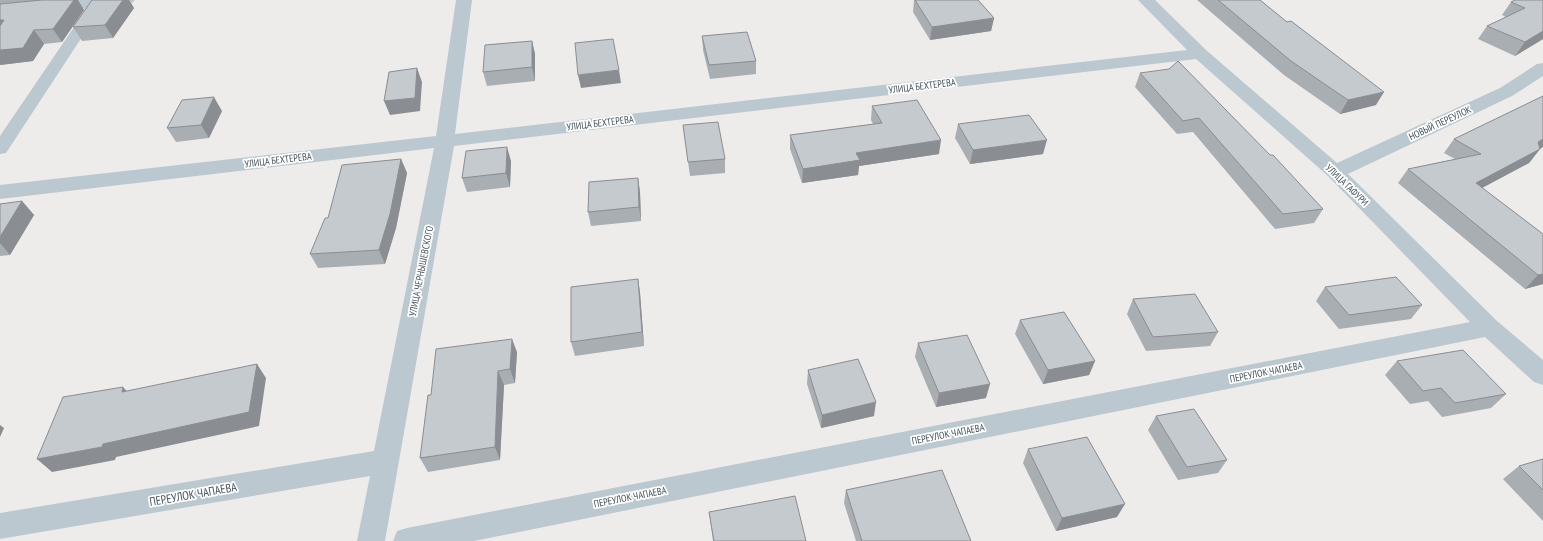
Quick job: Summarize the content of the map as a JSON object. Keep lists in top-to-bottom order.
{
  "streets": {
    "street": [
      "УЛИЦА БЕХТЕРЕВА",
      "НОВЫЙ ПЕРЕУЛОК",
      "УЛИЦА ГАФУРИ",
      "УЛИЦА ЧЕРНЫШЕВСКОГО",
      "ПЕРЕУЛОК ЧАПАЕВА"
    ]
  },
  "crossings": [
    ["УЛИЦА БЕХТЕРЕВА", "УЛИЦА ГАФУРИ"],
    ["УЛИЦА БЕХТЕРЕВА", "УЛИЦА ЧЕРНЫШЕВСКОГО"],
    ["НОВЫЙ ПЕРЕУЛОК", "УЛИЦА ГАФУРИ"],
    ["УЛИЦА ГАФУРИ", "ПЕРЕУЛОК ЧАПАЕВА"],
    ["УЛИЦА ЧЕРНЫШЕВСКОГО", "ПЕРЕУЛОК ЧАПАЕВА"]
  ]
}
